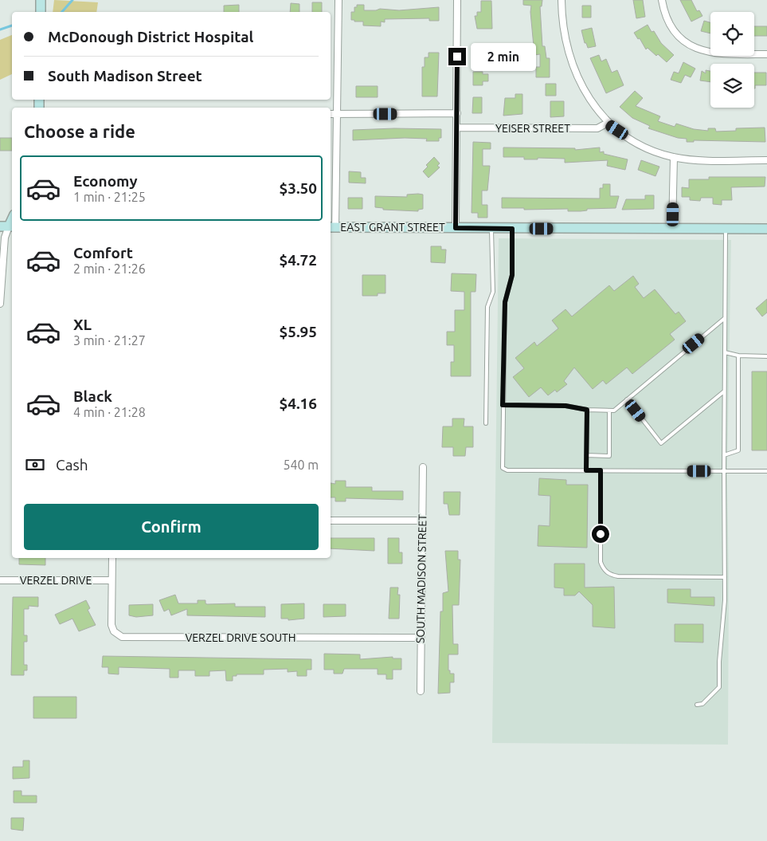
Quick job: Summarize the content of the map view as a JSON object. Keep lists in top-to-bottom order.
{
  "streets": {
    "main road": ["EAST GRANT STREET"],
    "street": [
      "YEISER STREET",
      "SOUTH MADISON STREET",
      "VERZEL DRIVE",
      "VERZEL DRIVE SOUTH"
    ]
  },
  "crossings": [
    ["SOUTH MADISON STREET", "VERZEL DRIVE SOUTH"],
    ["VERZEL DRIVE", "VERZEL DRIVE SOUTH"]
  ],
  "page": {
    "banner": ["McDonough District Hospital", "South Madison Street"],
    "bubble": "2 min",
    "heading": "Choose a ride",
    "list": [
      {
        "name": "Economy",
        "note": "1 min · 21:25",
        "value": "$3.50"
      },
      {
        "name": "Comfort",
        "note": "2 min · 21:26",
        "value": "$4.72"
      },
      {
        "name": "XL",
        "note": "3 min · 21:27",
        "value": "$5.95"
      },
      {
        "name": "Black",
        "note": "4 min · 21:28",
        "value": "$4.16"
      }
    ],
    "pay": ["Cash", "540 m"],
    "buttons": "Confirm"
  }
}
